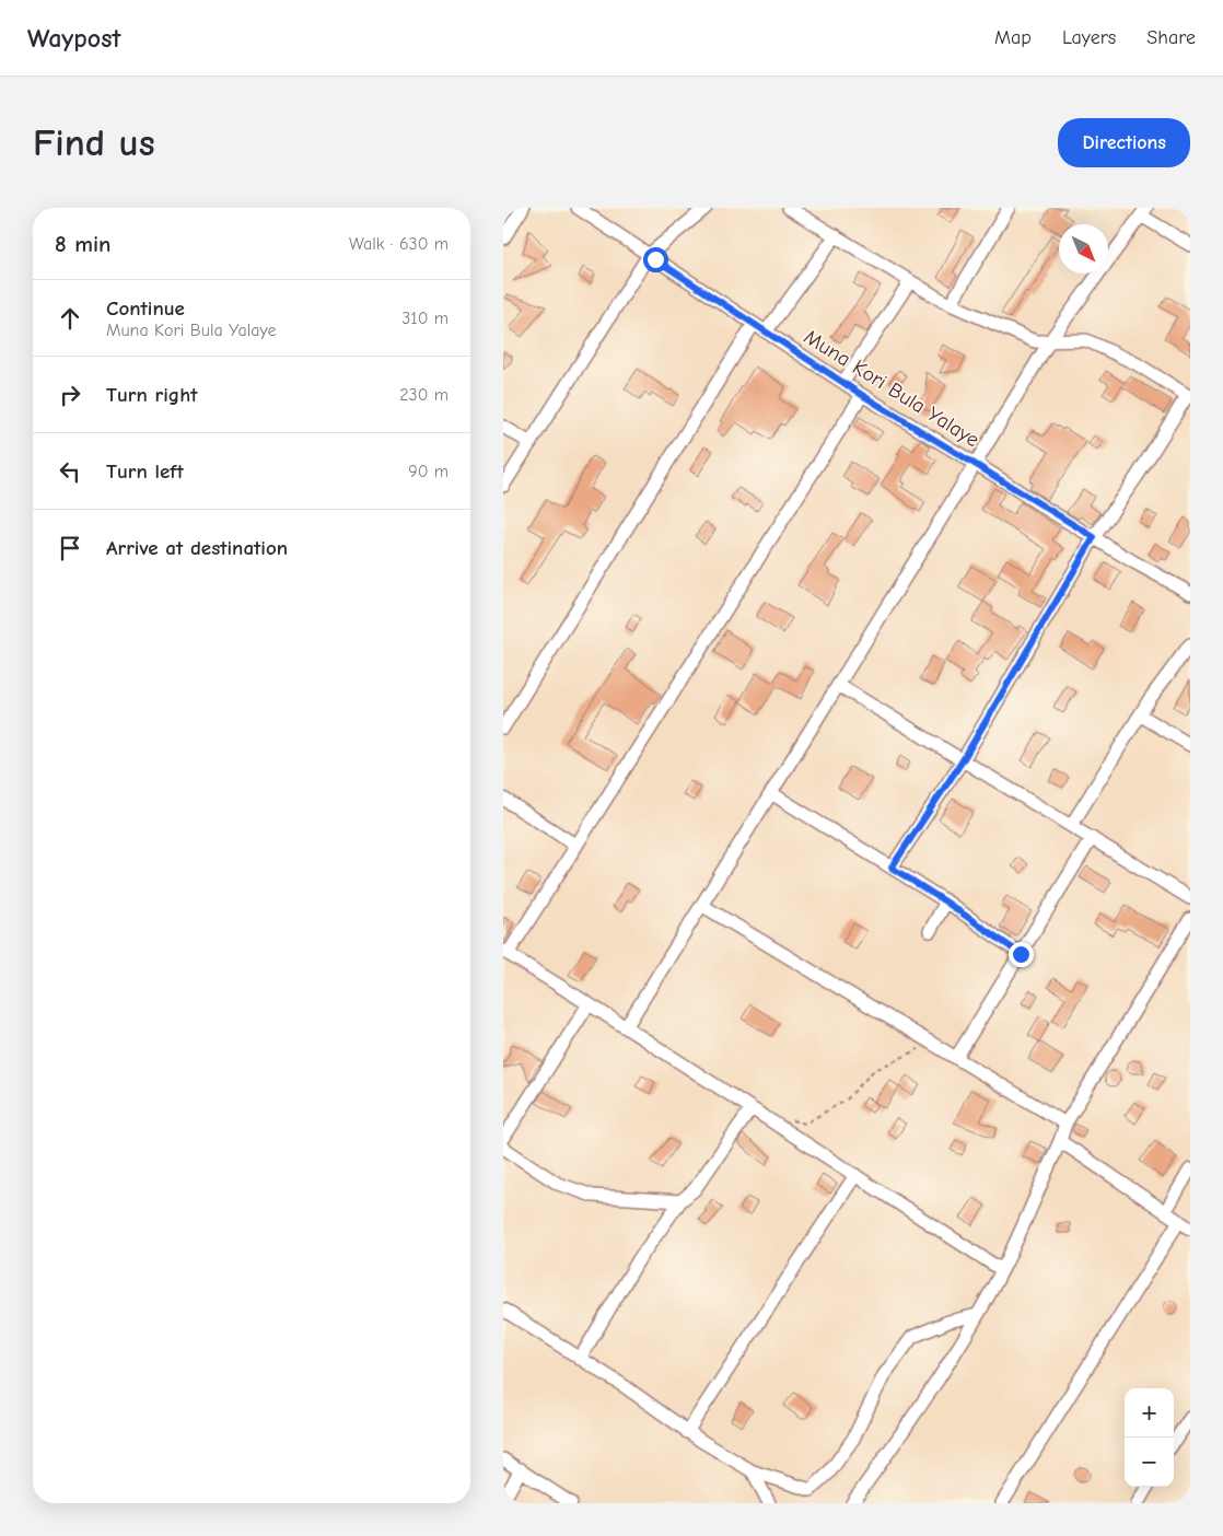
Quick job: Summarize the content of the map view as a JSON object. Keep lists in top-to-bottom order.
{
  "streets": {
    "street": ["Muna Kori Bula Yalaye"]
  },
  "north": "bottom right",
  "page": {
    "header": "Waypost",
    "nav": ["Map", "Layers", "Share"],
    "buttons": "Directions",
    "title": "Find us",
    "heading": ["8 min", "Walk · 630 m"],
    "list": [
      ["Continue", "Muna Kori Bula Yalaye", "310 m"],
      ["Turn right", "230 m"],
      ["Turn left", "90 m"],
      "Arrive at destination"
    ],
    "map_buttons": ["+", "−"]
  }
}
